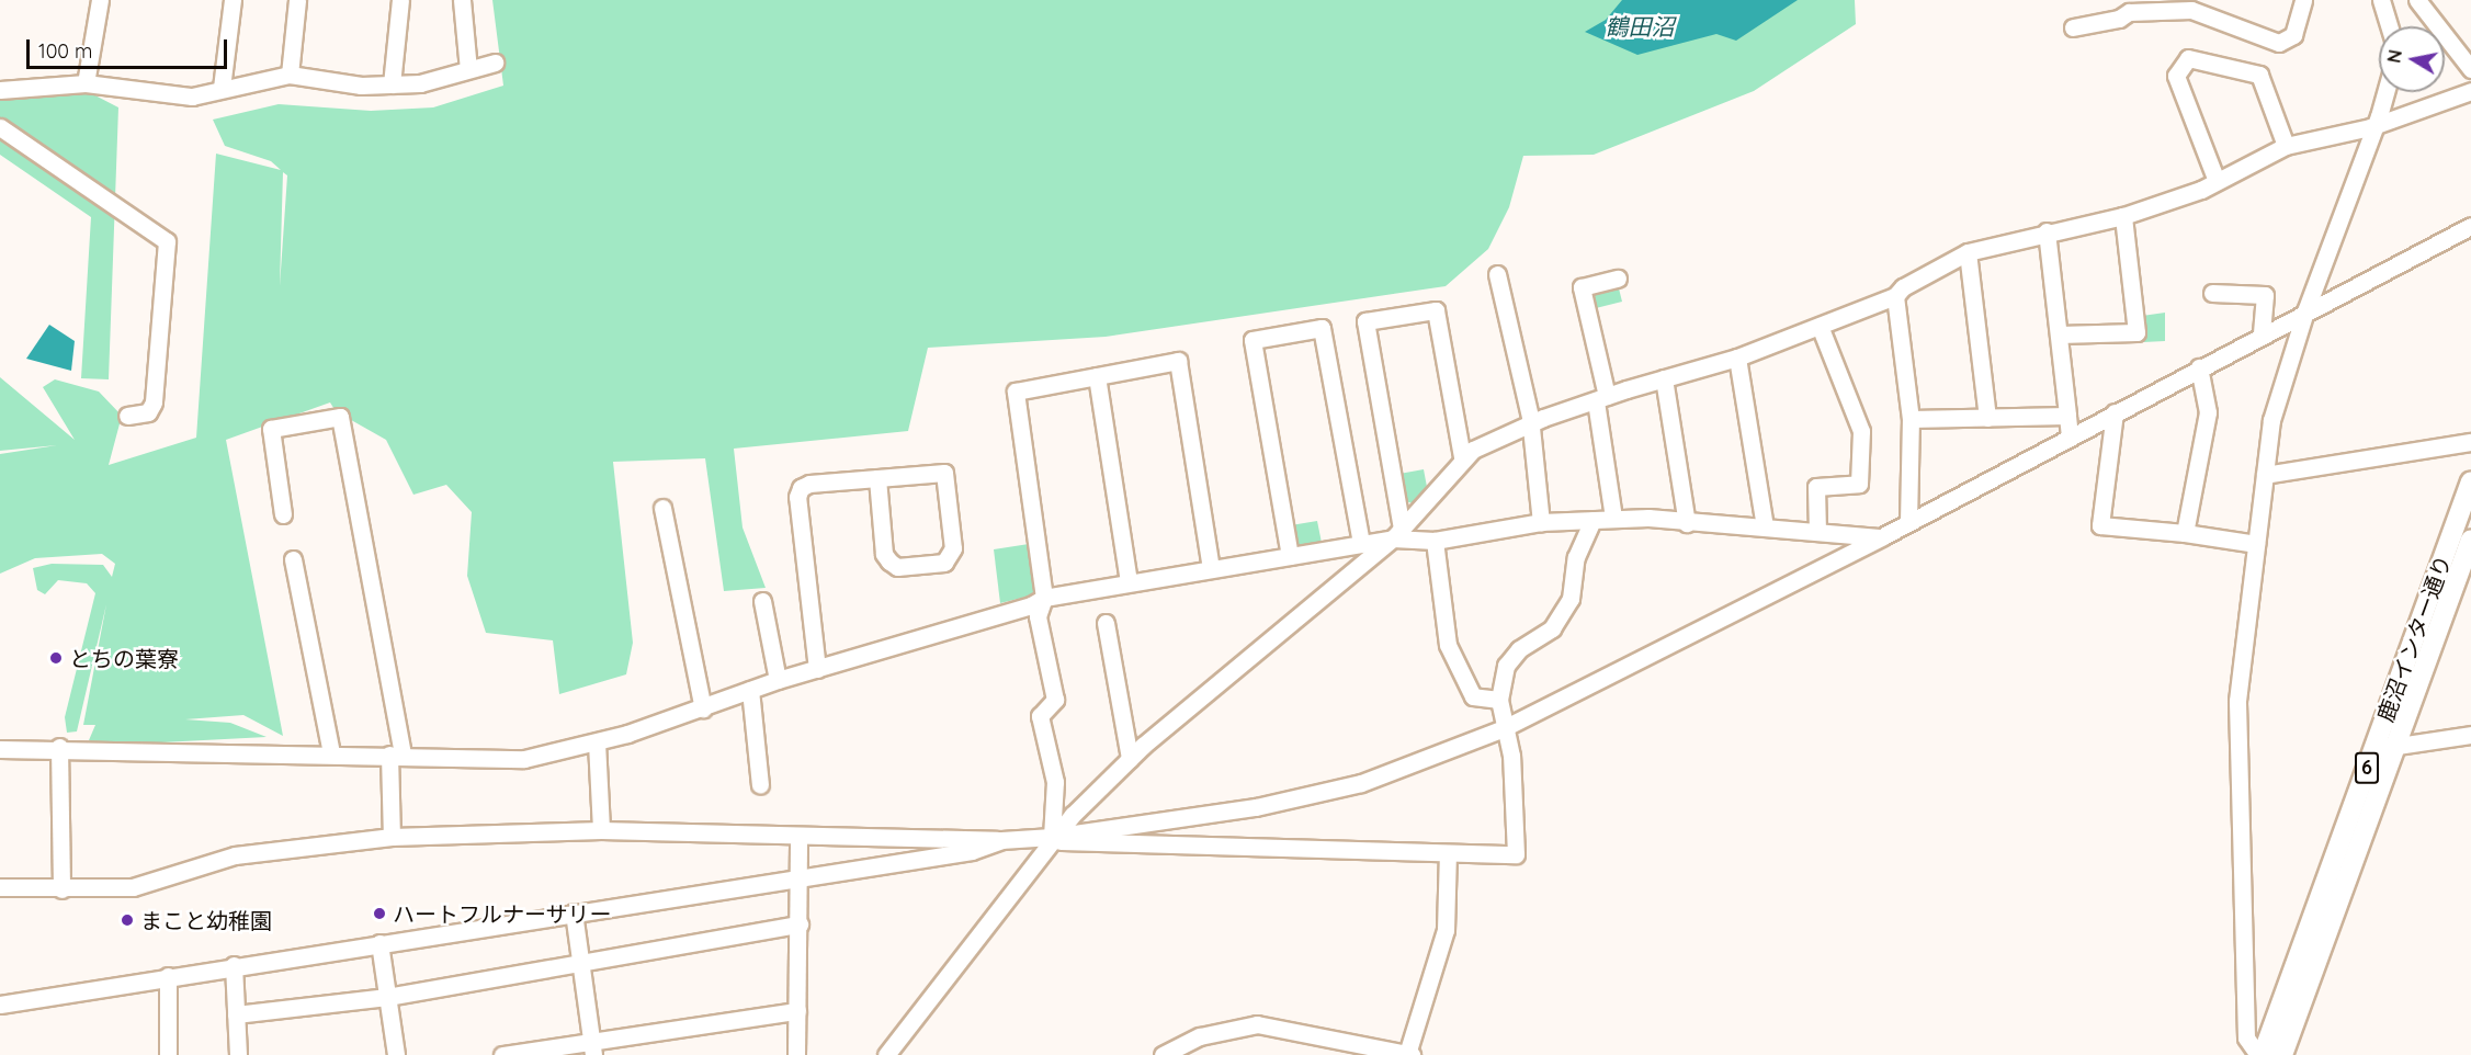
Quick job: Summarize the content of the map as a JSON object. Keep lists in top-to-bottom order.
{
  "streets": {
    "main road": ["鹿沼インター通り", "6"]
  },
  "water": ["鶴田沼"],
  "places": ["とちの葉寮", "ハートフルナーサリー", "まこと幼稚園"],
  "scale_bar": "100 m",
  "north": "left"
}
